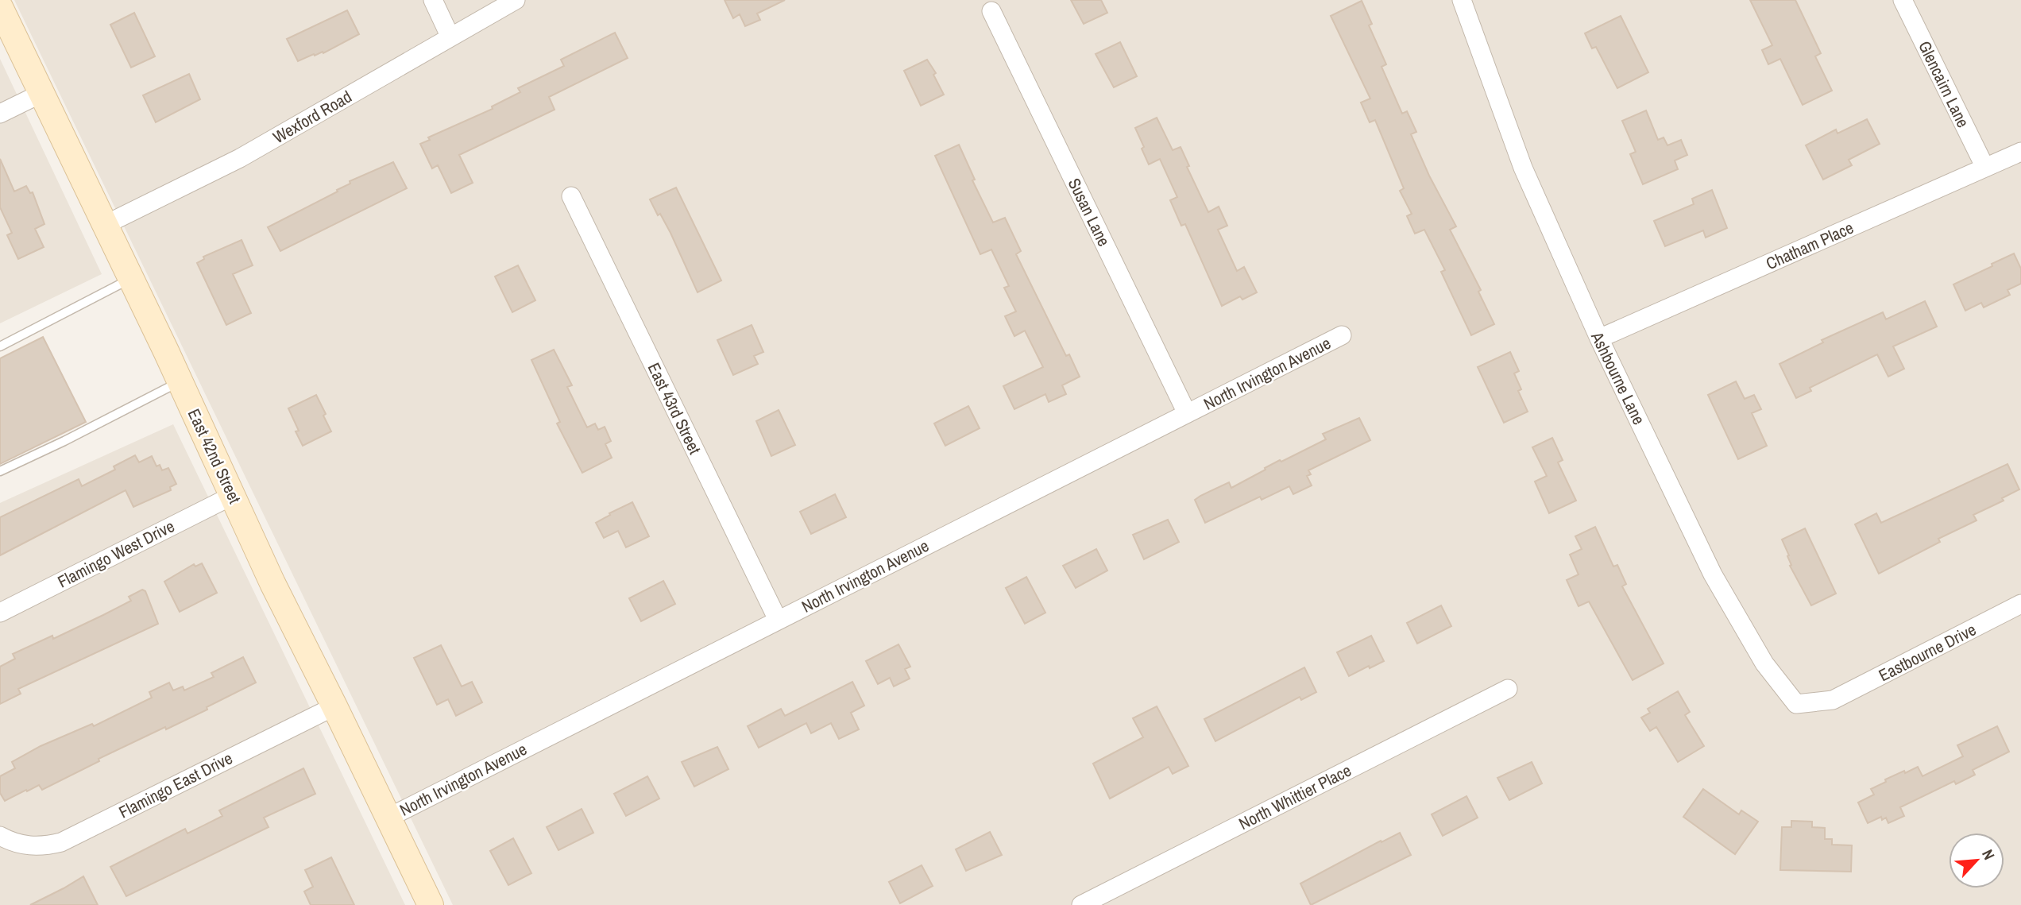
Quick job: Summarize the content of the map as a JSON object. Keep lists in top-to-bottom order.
{
  "streets": {
    "street": [
      "Glencairn Lane",
      "Wexford Road",
      "Susan Lane",
      "Chatham Place",
      "North Irvington Avenue",
      "Ashbourne Lane",
      "East 43rd Street",
      "East 42nd Street",
      "Flamingo West Drive",
      "Eastbourne Drive",
      "Flamingo East Drive",
      "North Whittier Place"
    ]
  },
  "crossings": [
    ["Glencairn Lane", "Chatham Place"],
    ["Wexford Road", "East 42nd Street"],
    ["Susan Lane", "North Irvington Avenue"],
    ["Chatham Place", "Ashbourne Lane"],
    ["North Irvington Avenue", "East 43rd Street"],
    ["North Irvington Avenue", "East 42nd Street"],
    ["Ashbourne Lane", "Eastbourne Drive"],
    ["East 42nd Street", "Flamingo West Drive"],
    ["East 42nd Street", "Flamingo East Drive"]
  ],
  "north": "top right"
}
